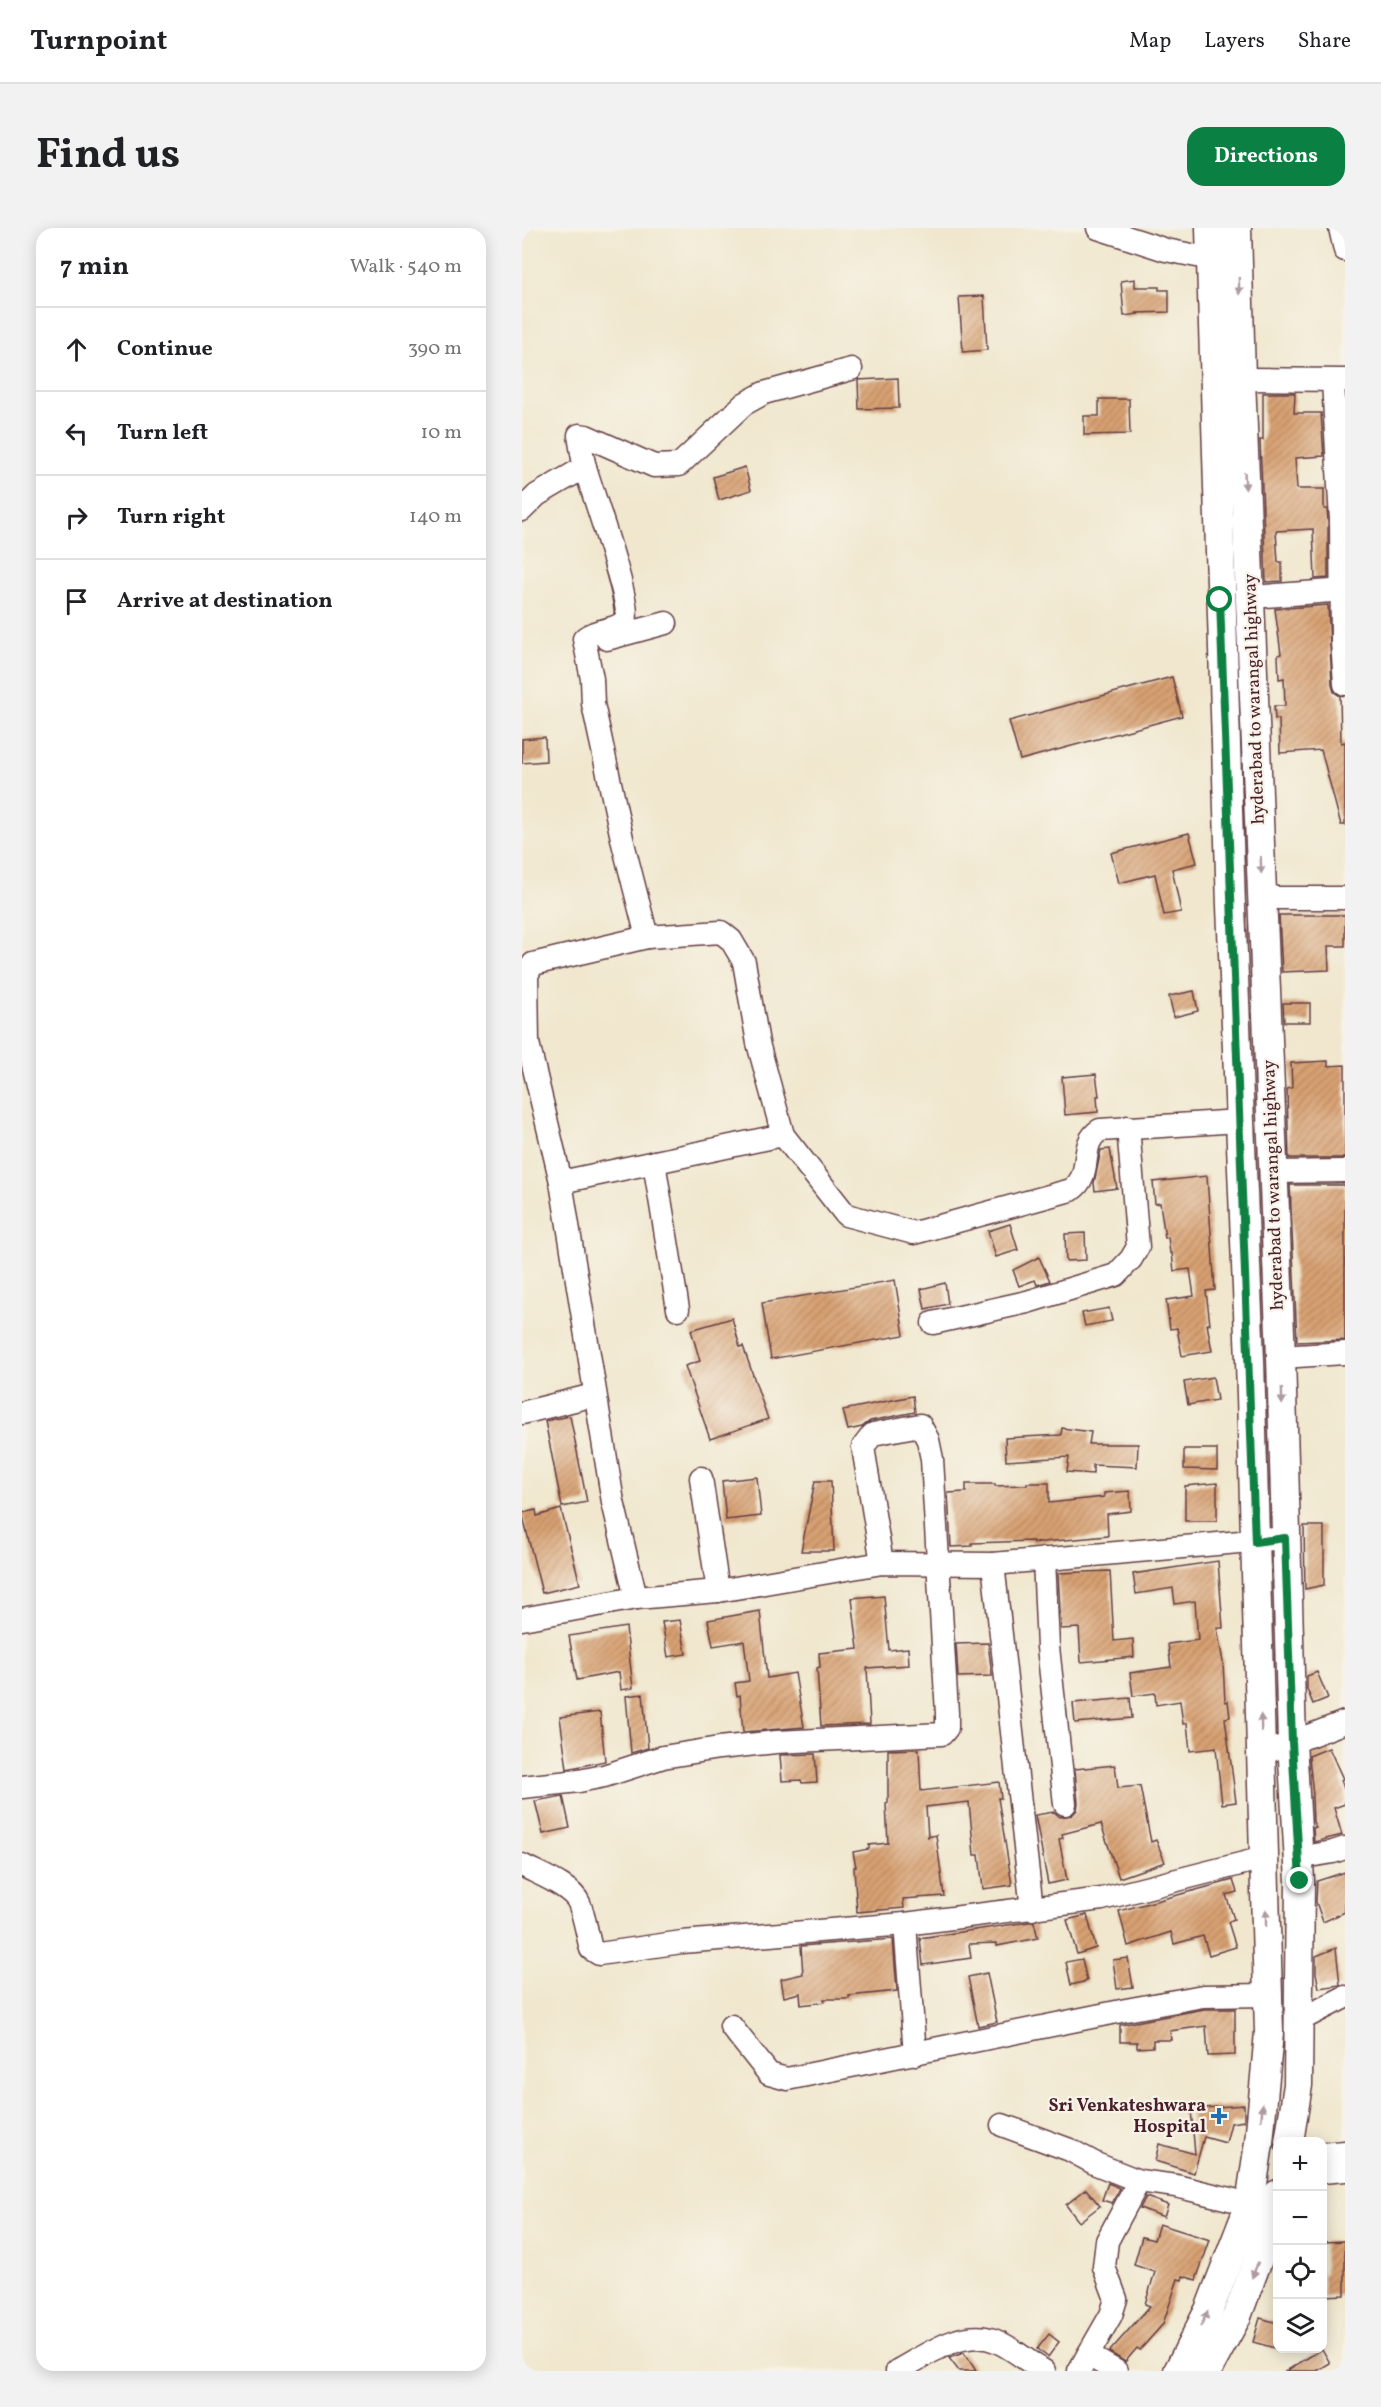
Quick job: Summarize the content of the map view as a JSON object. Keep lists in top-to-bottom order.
{
  "streets": {
    "main road": ["hyderabad to warangal highway"]
  },
  "places": {
    "health": ["Sri Venkateshwara Hospital"]
  },
  "page": {
    "header": "Turnpoint",
    "nav": ["Map", "Layers", "Share"],
    "title": "Find us",
    "buttons": "Directions",
    "heading": ["7 min", "Walk · 540 m"],
    "list": [
      ["Continue", "390 m"],
      ["Turn left", "10 m"],
      ["Turn right", "140 m"],
      "Arrive at destination"
    ],
    "map_buttons": ["+", "−"]
  }
}
